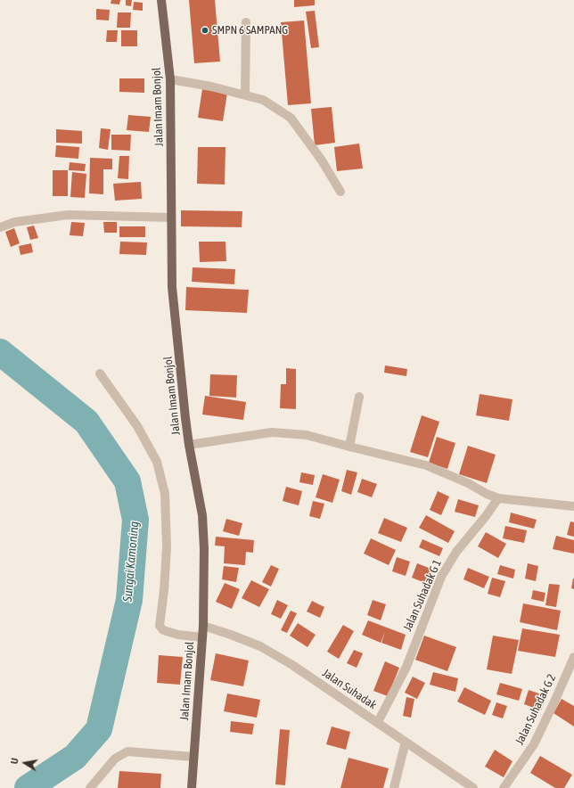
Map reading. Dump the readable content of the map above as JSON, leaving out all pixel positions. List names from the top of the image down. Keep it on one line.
{"streets":{"main road":["Jalan Imam Bonjol"],"street":["Jalan Suhadak G 1","Jalan Suhadak","Jalan Suhadak G 2"]},"crossings":[["Jalan Imam Bonjol","Jalan Suhadak"],["Jalan Suhadak G 1","Jalan Suhadak"]],"water":["Sungai Kamoning"],"places":["SMPN 6 SAMPANG"],"north":"left"}
